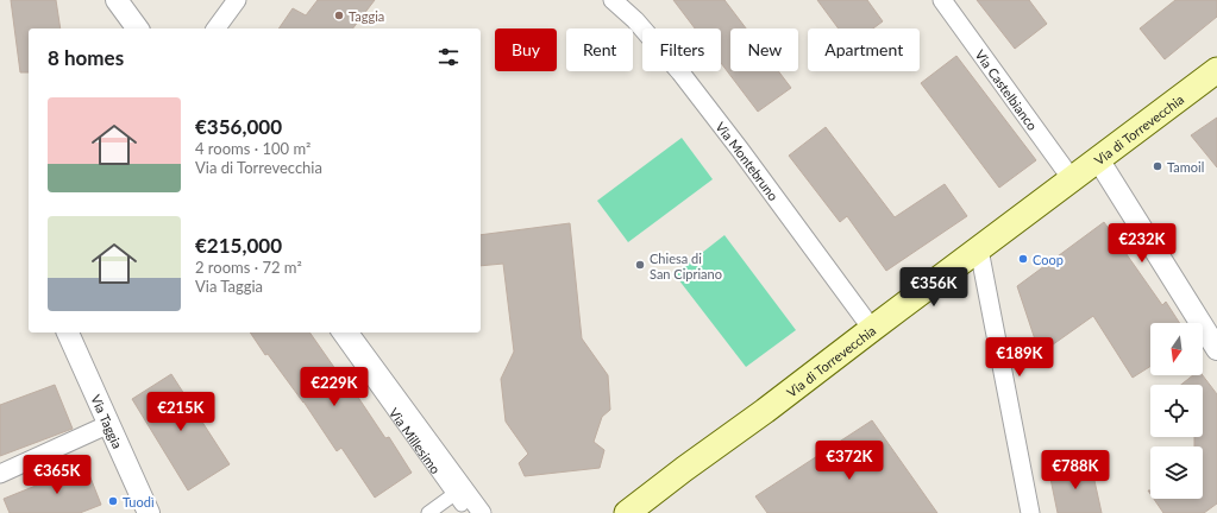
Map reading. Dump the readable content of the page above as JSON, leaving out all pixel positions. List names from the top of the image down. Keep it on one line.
{"streets":{"main road":["Via di Torrevecchia"],"street":["Via Castelbianco","Via Montebruno","Via Taggia","Via Millesimo"]},"crossings":[["Via Castelbianco","Via di Torrevecchia"],["Via di Torrevecchia","Via Montebruno"]],"places":["Taggia","Tamoil","Coop","Chiesa di San Cipriano","Tuodì"],"north":"bottom","page":{"chip":["Buy","Rent","Filters","New","Apartment"],"heading":"8 homes","list":[{"name":"€356,000","note":"4 rooms · 100 m² · Via di Torrevecchia"},{"name":"€215,000","note":"2 rooms · 72 m² · Via Taggia"}],"price":["€232K","€356K","€189K","€229K","€215K","€372K","€788K","€365K"]}}
